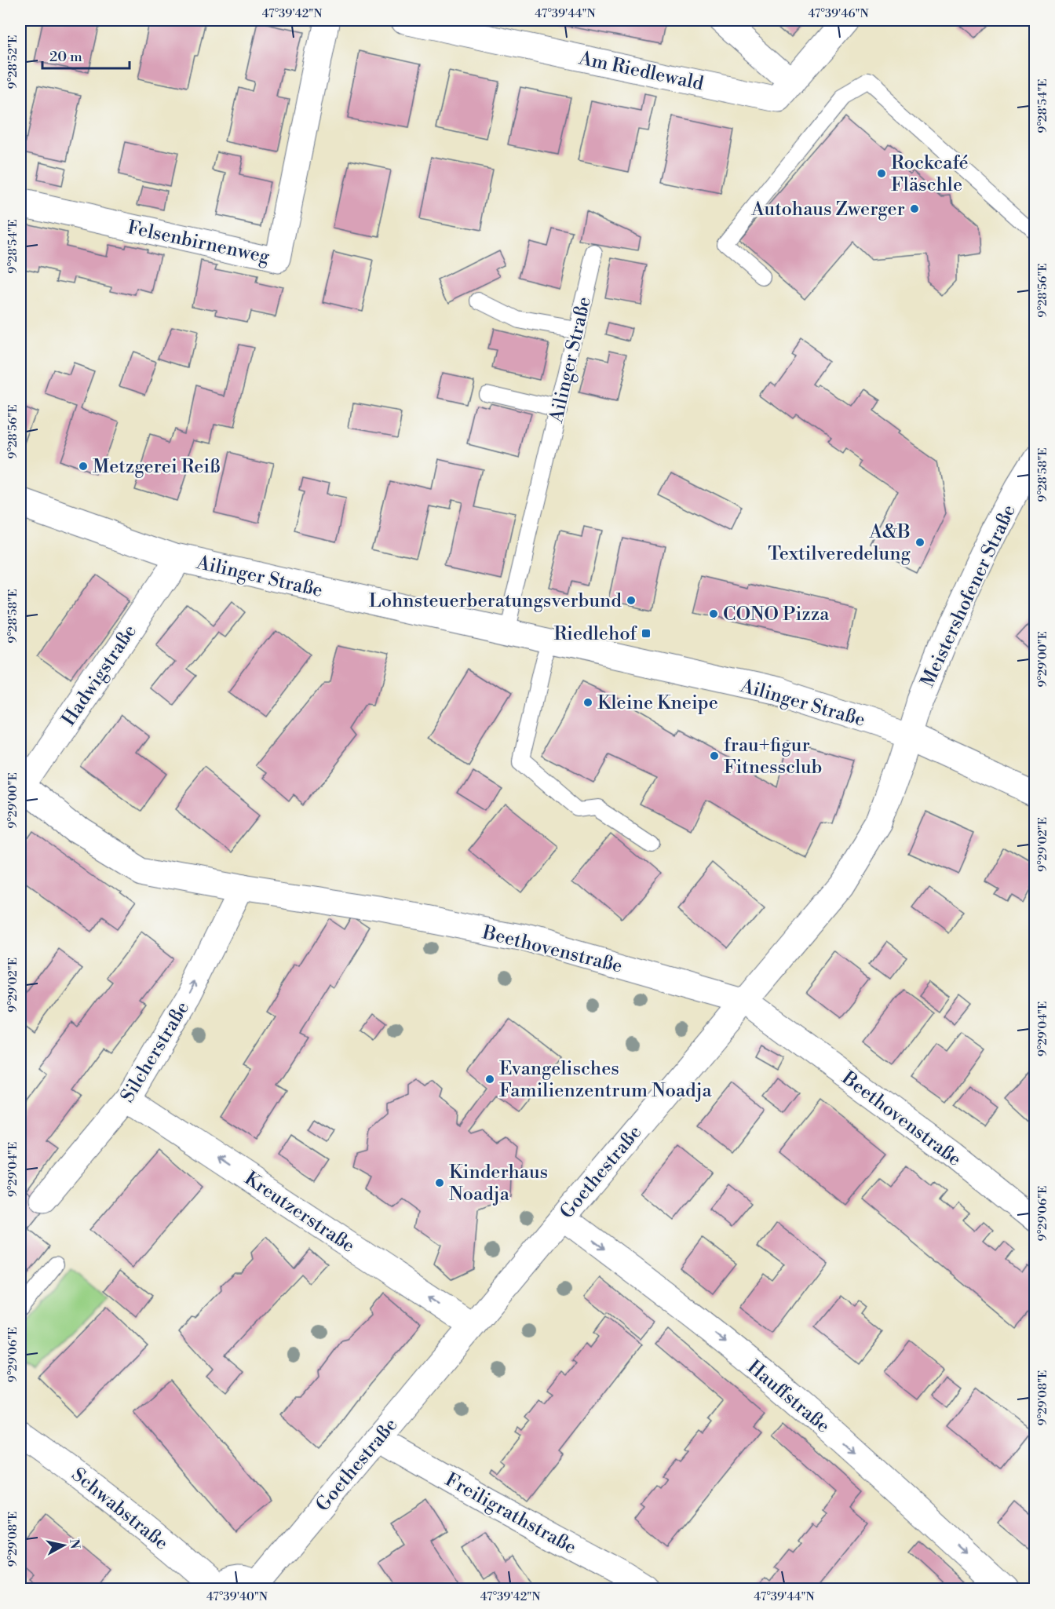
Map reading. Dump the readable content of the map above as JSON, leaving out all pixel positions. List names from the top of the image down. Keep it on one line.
{"streets":{"street":["Am Riedlewald","Felsenbirnenweg","Ailinger Straße","Meistershofener Straße","Hadwigstraße","Beethovenstraße","Silcherstraße","Goethestraße","Kreutzerstraße","Hauffstraße","Schwabstraße","Freiligrathstraße"]},"crossings":[["Ailinger Straße","Meistershofener Straße"],["Ailinger Straße","Hadwigstraße"],["Ailinger Straße","Goethestraße"],["Meistershofener Straße","Goethestraße"],["Hadwigstraße","Beethovenstraße"],["Beethovenstraße","Silcherstraße"],["Beethovenstraße","Goethestraße"],["Silcherstraße","Kreutzerstraße"],["Goethestraße","Kreutzerstraße"],["Goethestraße","Hauffstraße"],["Goethestraße","Freiligrathstraße"]],"one_way":["Silcherstraße","Kreutzerstraße","Hauffstraße"],"places":{"other":["Rockcafé Fläschle","Autohaus Zwerger","Metzgerei Reiß","A&B Textilveredelung","Lohnsteuerberatungsverbund","CONO Pizza","Kleine Kneipe","frau+figur Fitnessclub","Evangelisches Familienzentrum Noadja","Kinderhaus Noadja"],"transit":["Riedlehof"]},"scale_bar":"20 m","north":"right","coordinates":["47°39'42\"N","47°39'44\"N","47°39'46\"N","9°28'52\"E","9°28'54\"E","9°28'56\"E","9°28'58\"E","9°29'00\"E","9°29'02\"E","9°29'04\"E","9°29'06\"E","9°29'08\"E","47°39'40\"N"]}
